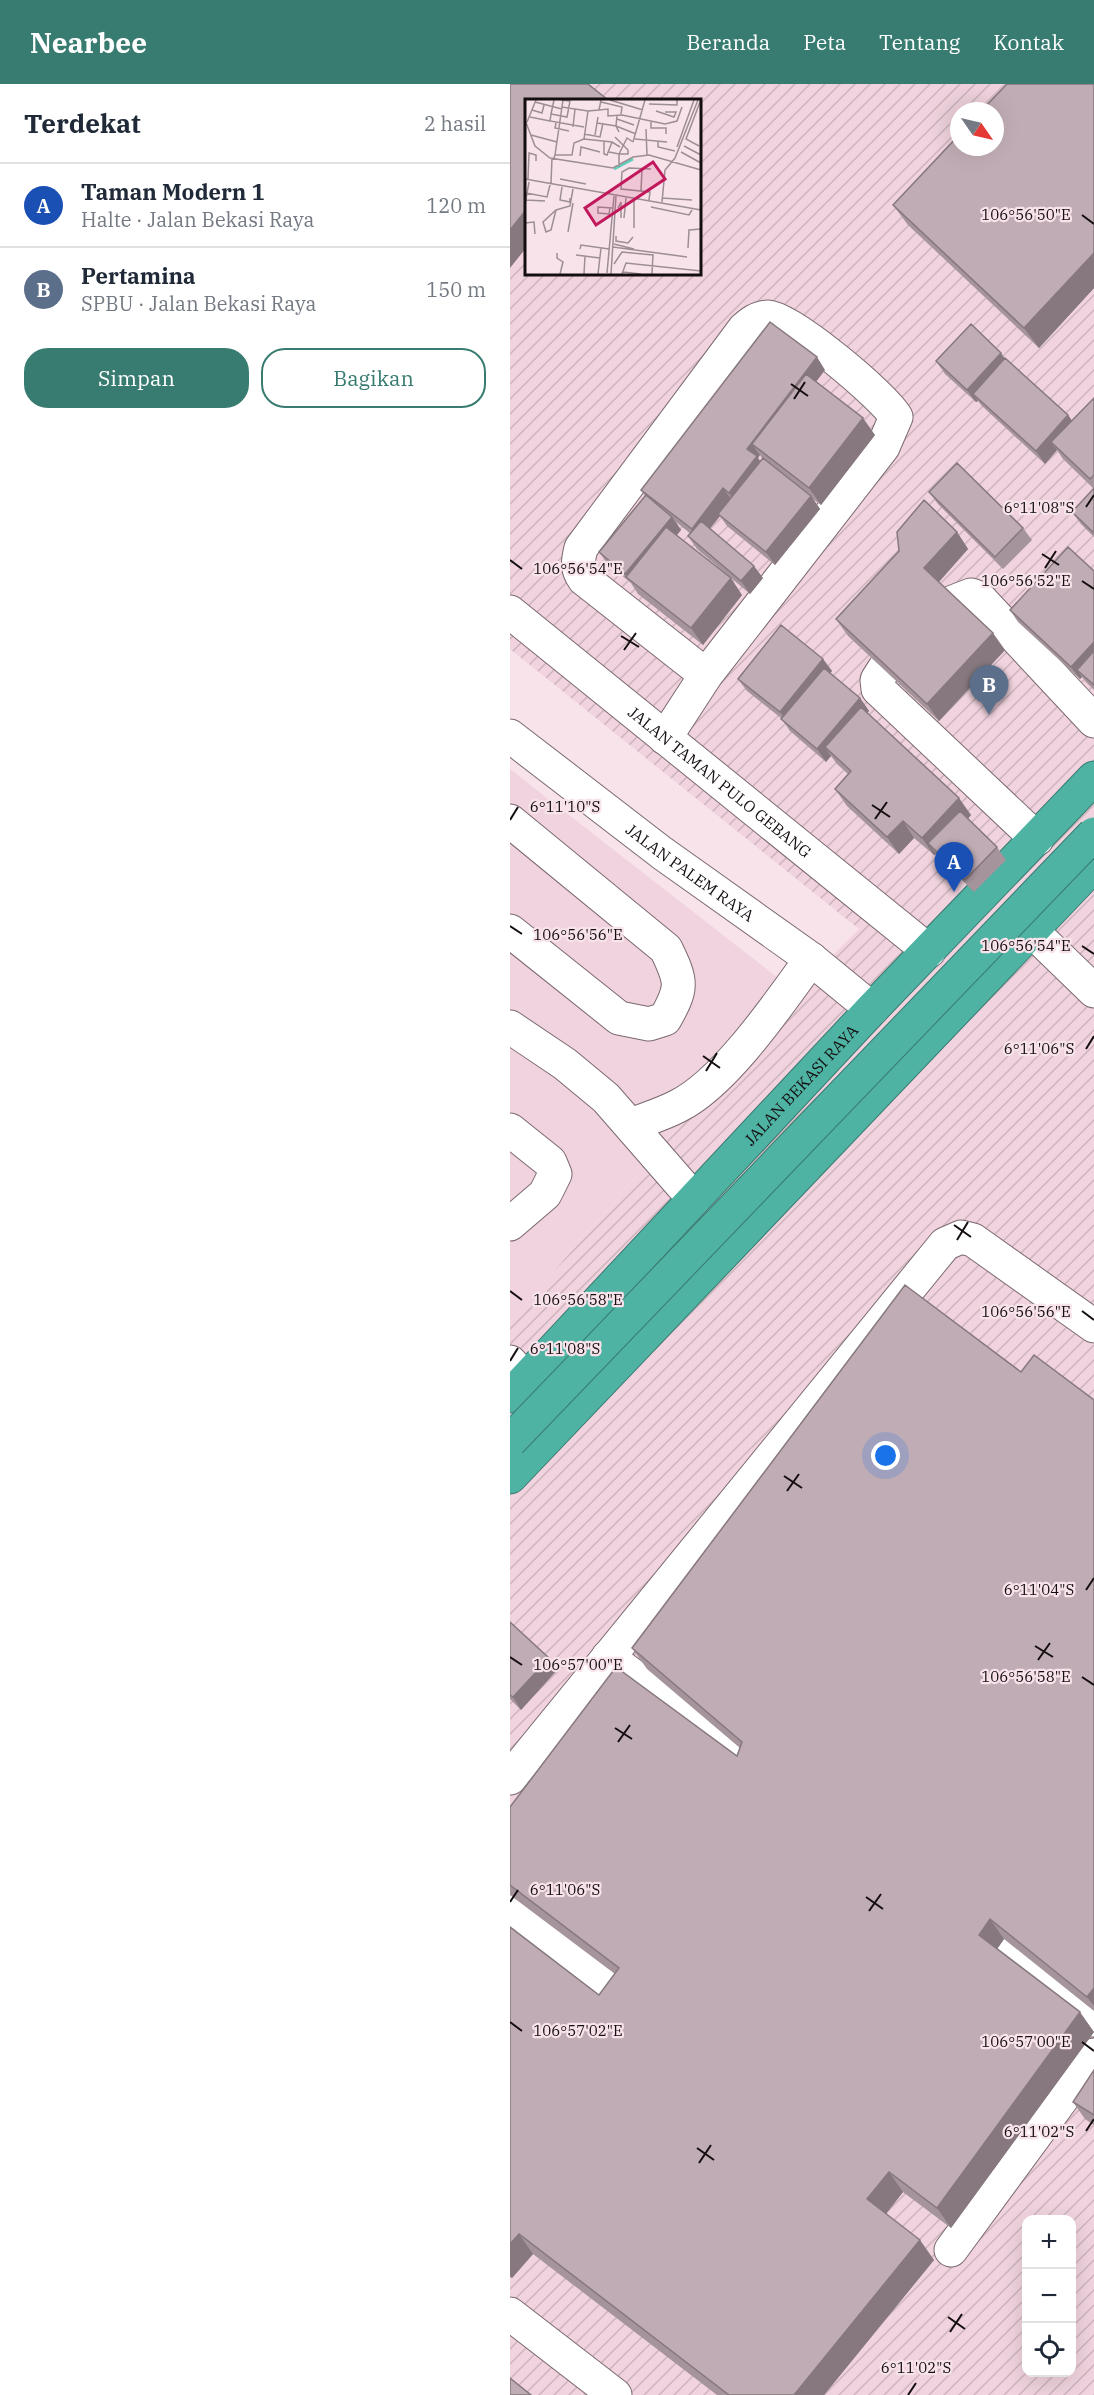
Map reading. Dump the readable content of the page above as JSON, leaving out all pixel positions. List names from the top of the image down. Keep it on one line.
{"streets":{"highway":["JALAN BEKASI RAYA"],"street":["JALAN TAMAN PULO GEBANG","JALAN PALEM RAYA"]},"crossings":[["JALAN TAMAN PULO GEBANG","JALAN BEKASI RAYA"],["JALAN PALEM RAYA","JALAN BEKASI RAYA"]],"north":"bottom right","page":{"header":"Nearbee","nav":["Beranda","Peta","Tentang","Kontak"],"heading":["Terdekat","2 hasil"],"list":[{"mark":"A","name":"Taman Modern 1","note":"Halte · Jalan Bekasi Raya","value":"120 m"},{"mark":"B","name":"Pertamina","note":"SPBU · Jalan Bekasi Raya","value":"150 m"}],"buttons":["Simpan","Bagikan"],"pins":["B","A"],"map_buttons":["+","−"]},"coordinates":["106°56'50\"E","6°11'08\"S","106°56'54\"E","106°56'52\"E","6°11'10\"S","106°56'56\"E","6°11'06\"S","106°56'58\"E","6°11'04\"S","106°57'00\"E","106°57'02\"E","6°11'02\"S"]}
